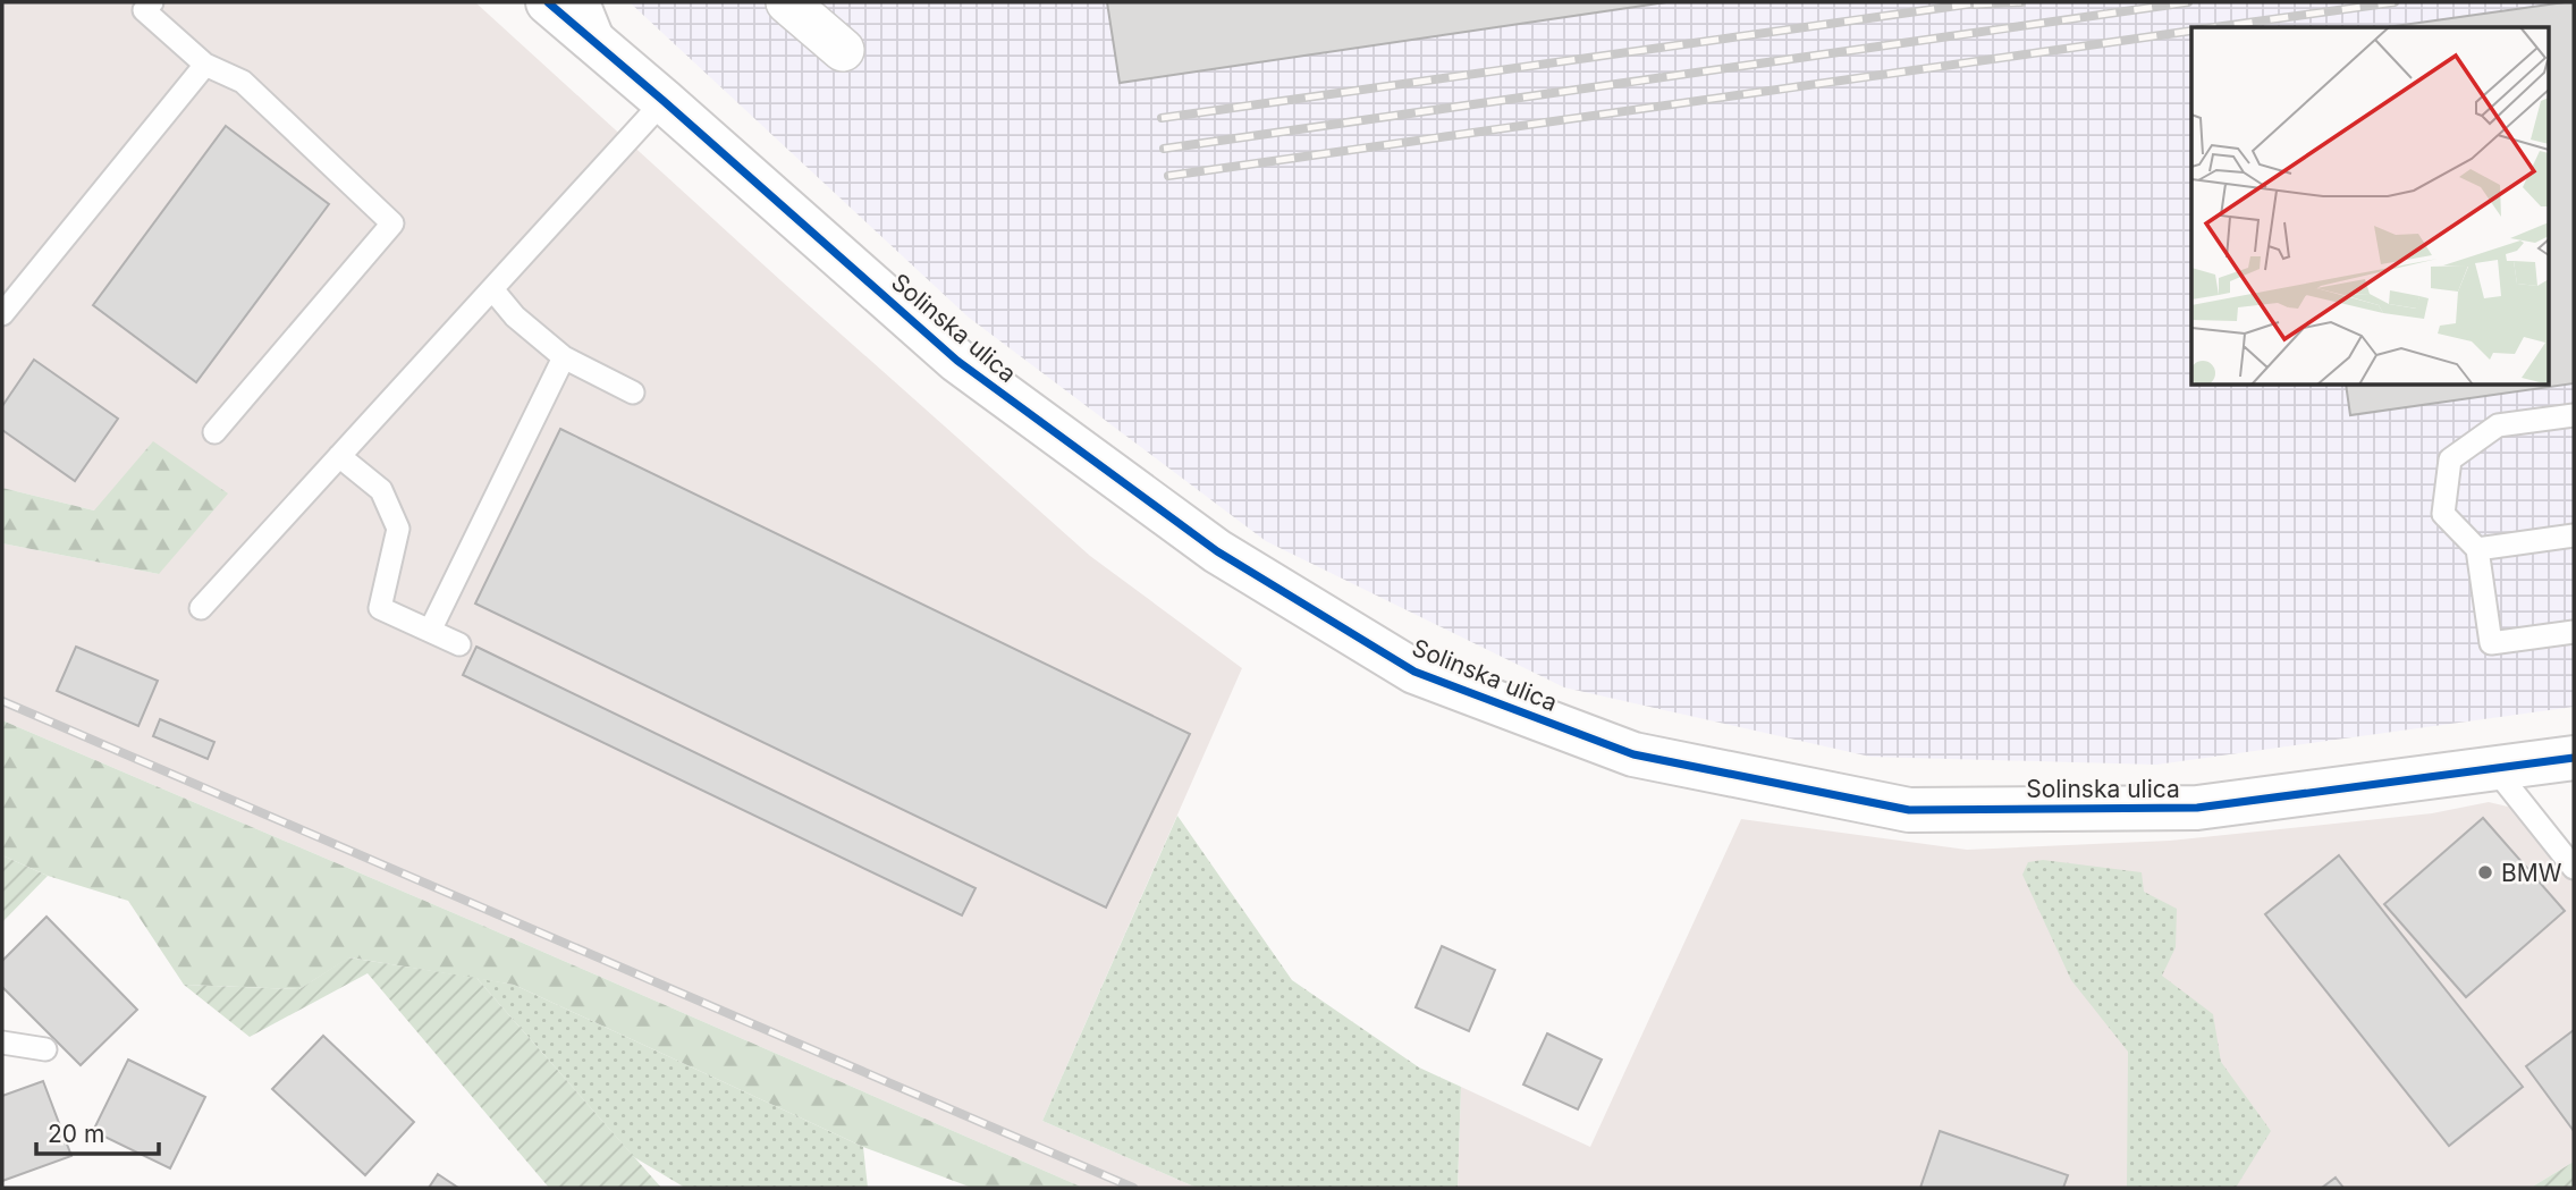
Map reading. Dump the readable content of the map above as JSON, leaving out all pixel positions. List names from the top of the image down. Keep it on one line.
{"streets":{"main road":["Solinska ulica"]},"places":["BMW"],"scale_bar":"20 m"}
